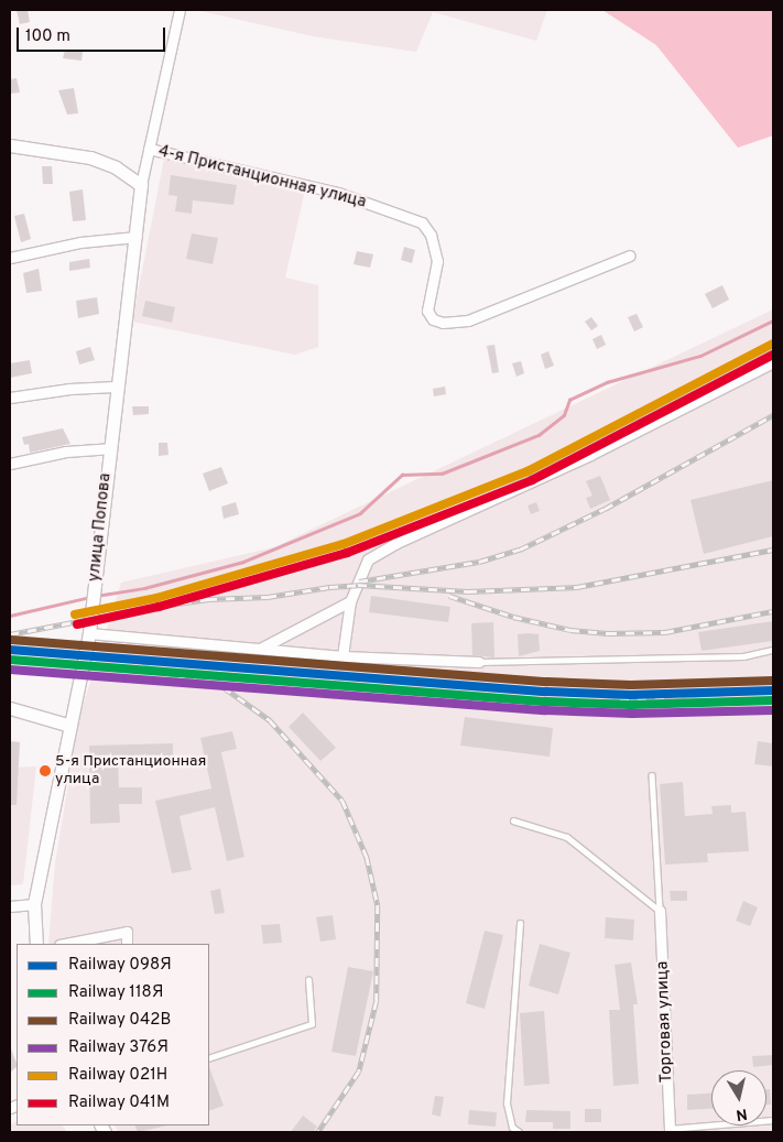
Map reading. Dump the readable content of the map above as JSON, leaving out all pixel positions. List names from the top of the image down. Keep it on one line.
{"streets":{"street":["4-я Пристанционная улица","улица Попова","Торговая улица"]},"places":["5-я Пристанционная улица"],"lines":["rail line 021Н","rail line 041М","rail line 042В","rail line 098Я","rail line 118Я","rail line 376Я"],"legend":["Railway 098Я","Railway 118Я","Railway 042В","Railway 376Я","Railway 021Н","Railway 041М"],"scale_bar":"100 m","north":"bottom"}
